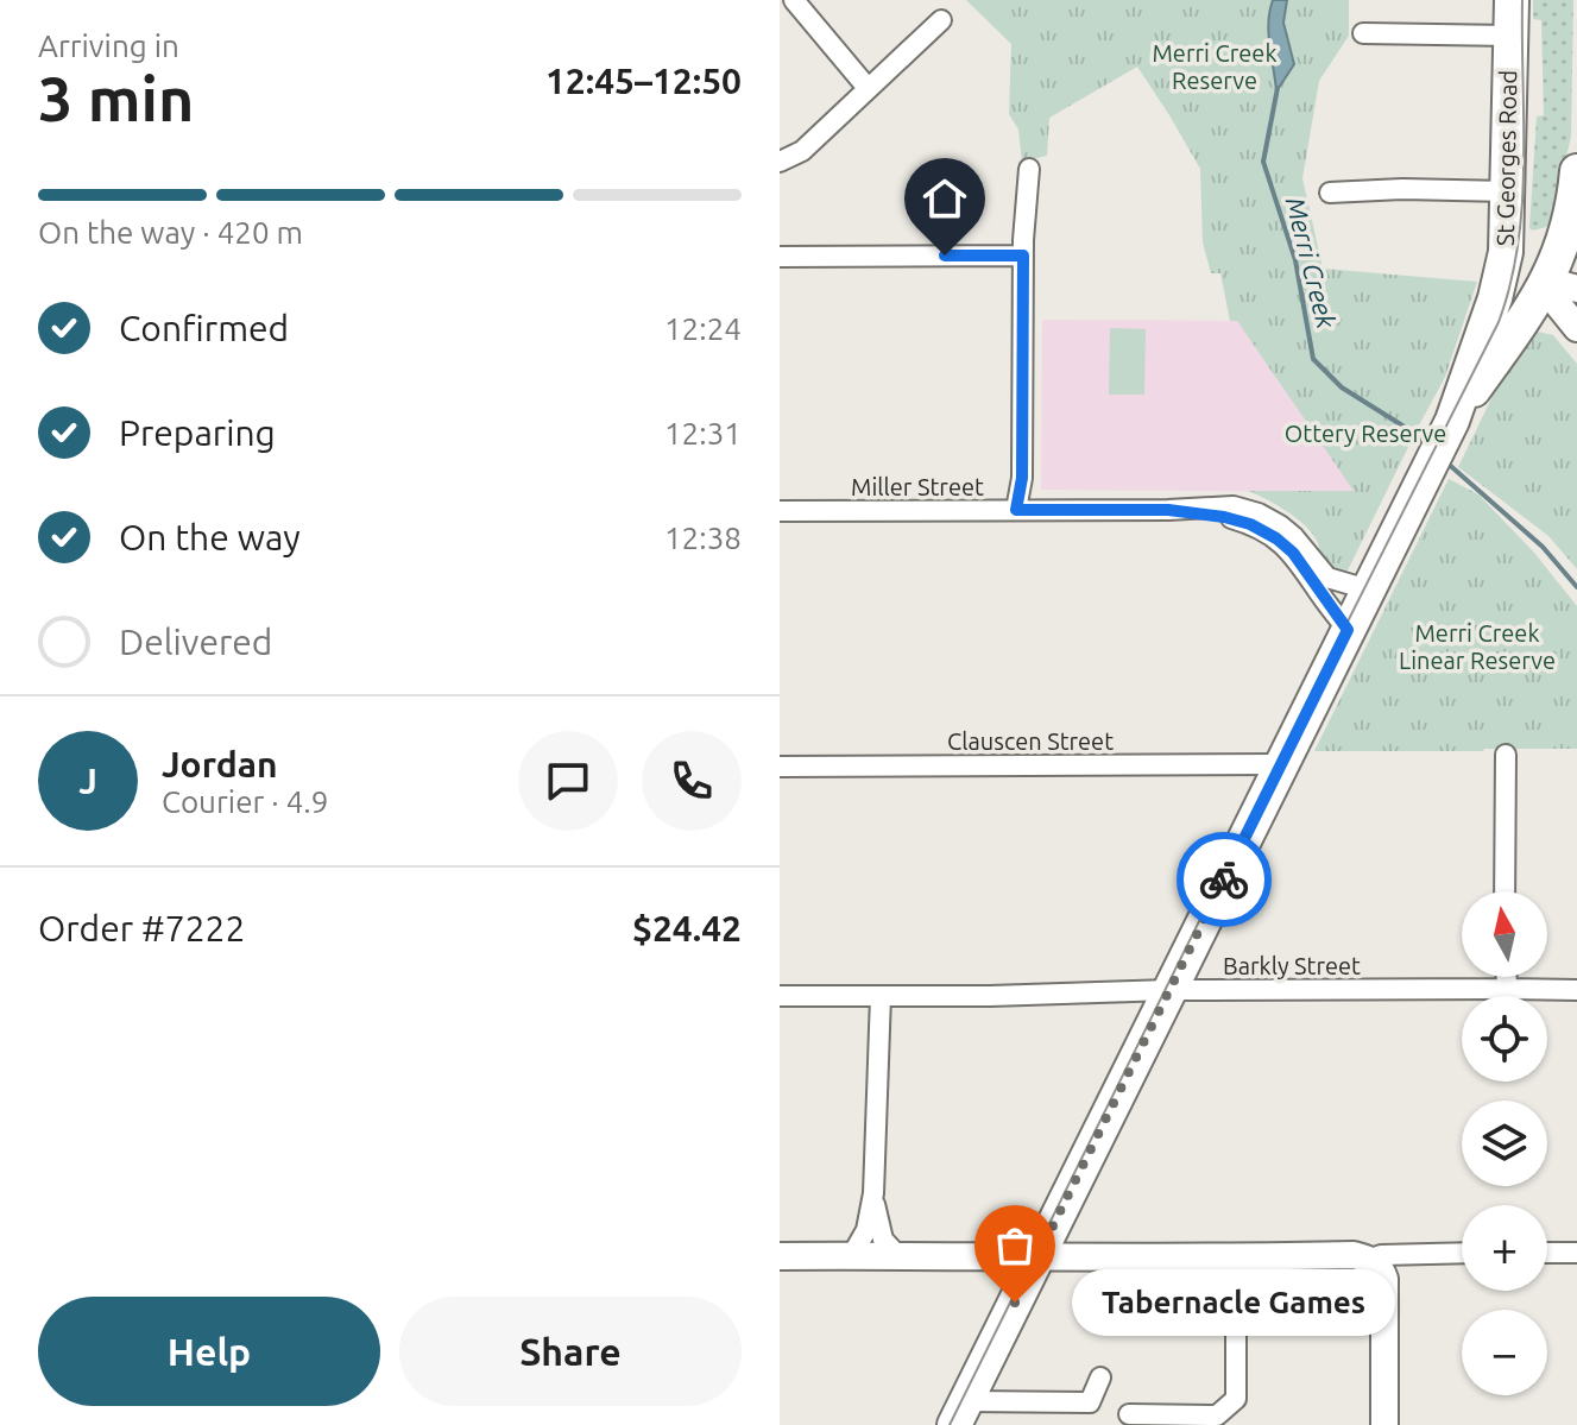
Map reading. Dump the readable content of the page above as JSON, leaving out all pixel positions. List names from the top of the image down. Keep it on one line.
{"streets":{"highway":["St Georges Road"],"street":["Miller Street","Clauscen Street","Barkly Street"]},"crossings":[["St Georges Road","Miller Street"],["St Georges Road","Clauscen Street"],["St Georges Road","Barkly Street"]],"water":["Merri Creek"],"parks":["Merri Creek Reserve","Ottery Reserve","Merri Creek Linear Reserve"],"places":["Tabernacle Games"],"north":"top","page":{"heading":["3 min","Arriving in","12:45–12:50"],"panel":["Jordan","Courier · 4.9","Order #7222","$24.42"],"bar":"On the way · 420 m","list":[["Confirmed","12:24"],["Preparing","12:31"],["On the way","12:38"],"Delivered"],"round":"J","map_buttons":["+","−"],"bubble":"Tabernacle Games","buttons":["Help","Share"]}}
